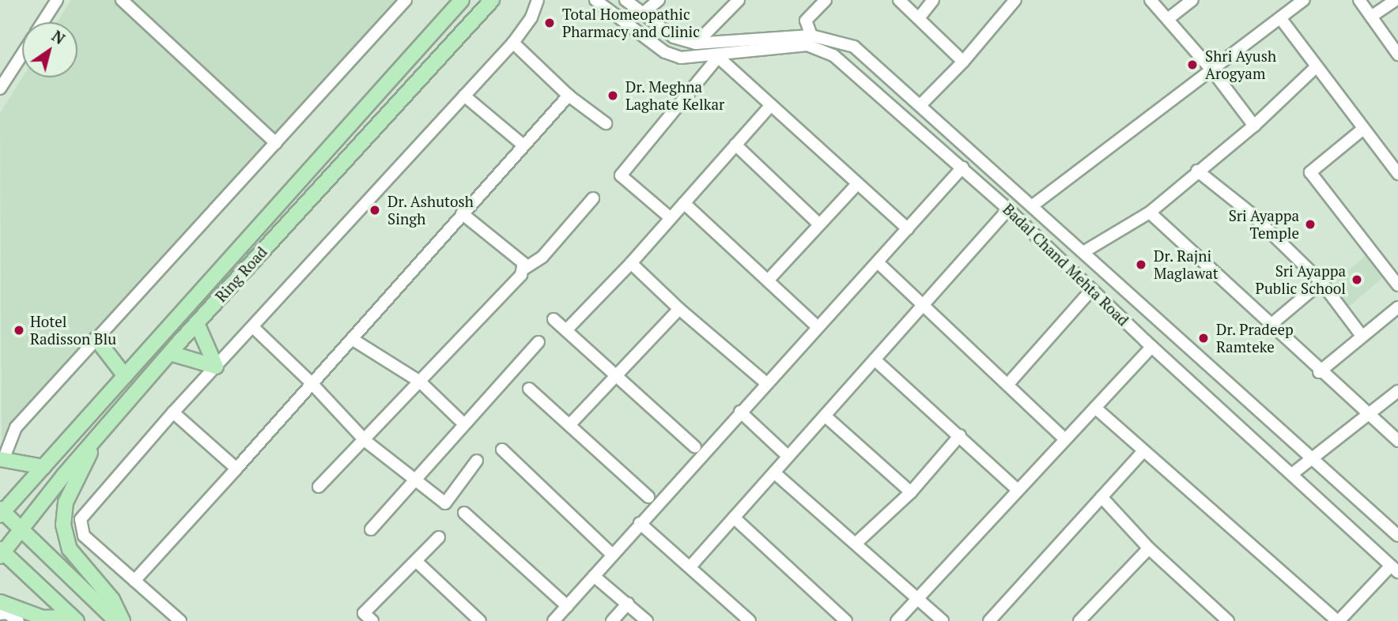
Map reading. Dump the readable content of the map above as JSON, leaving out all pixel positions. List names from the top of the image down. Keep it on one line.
{"streets":{"main road":["Ring Road"],"street":["Badal Chand Mehta Road"]},"places":["Total Homeopathic Pharmacy and Clinic","Shri Ayush Arogyam","Dr. Meghna Laghate Kelkar","Dr. Ashutosh Singh","Sri Ayappa Temple","Dr. Rajni Maglawat","Sri Ayappa Public School","Hotel Radisson Blu","Dr. Pradeep Ramteke"],"north":"top right"}
